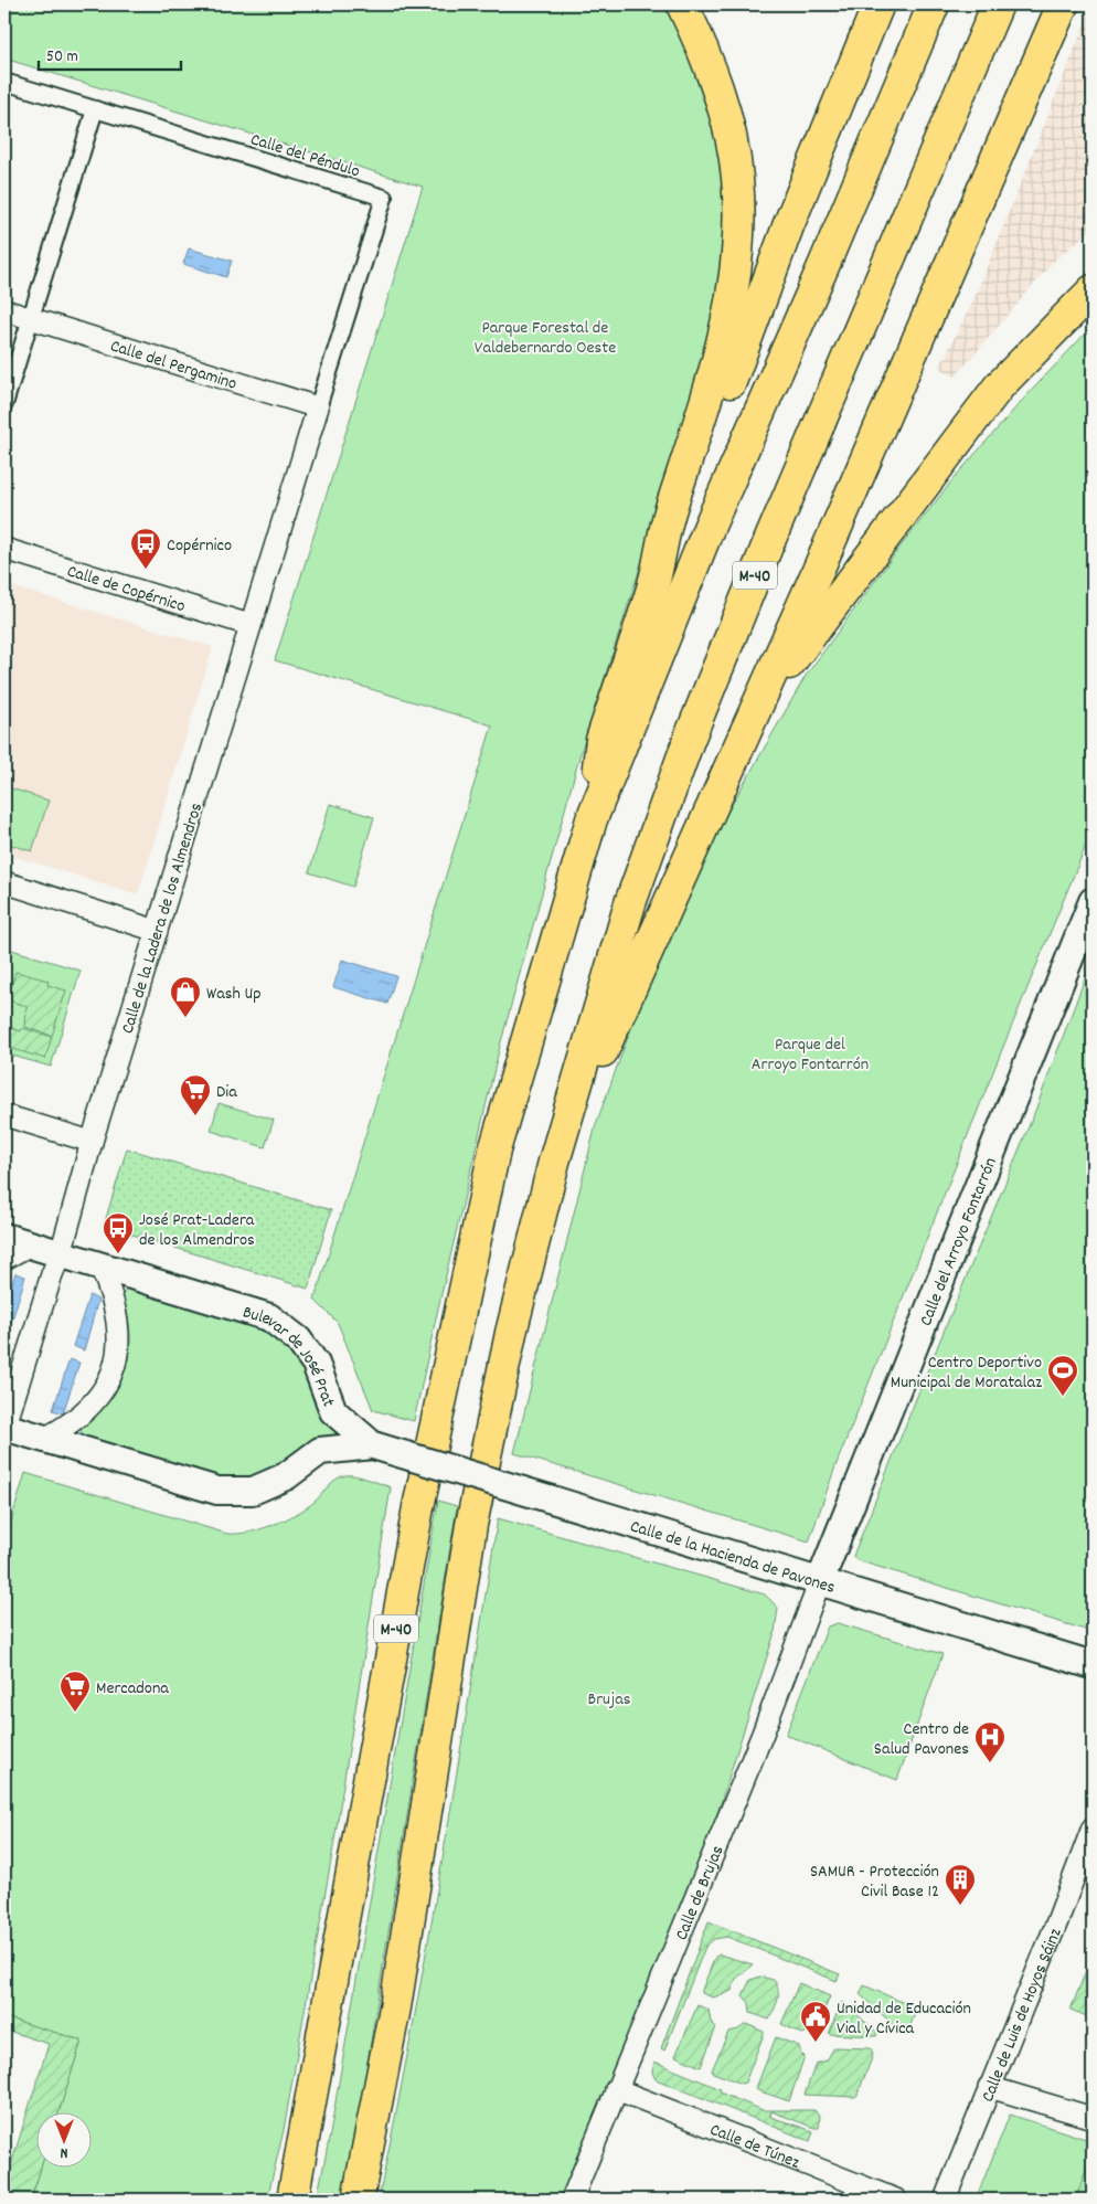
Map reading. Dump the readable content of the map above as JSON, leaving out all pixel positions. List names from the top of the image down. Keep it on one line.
{"streets":{"highway":["M-40"],"street":["Calle del Péndulo","Calle del Pergamino","Calle de Copérnico","Calle de la Ladera de los Almendros","Calle del Arroyo Fontarrón","Bulevar de José Prat","Calle de la Hacienda de Pavones","Calle de Brujas","Calle de Luis de Hoyos Sáinz","Calle de Túnez"]},"crossings":[["Calle del Péndulo","Calle del Pergamino"],["Calle del Péndulo","Calle de la Ladera de los Almendros"],["Calle del Pergamino","Calle de la Ladera de los Almendros"],["Calle de Copérnico","Calle de la Ladera de los Almendros"],["Calle de la Ladera de los Almendros","Bulevar de José Prat"],["Calle del Arroyo Fontarrón","Calle de la Hacienda de Pavones"],["Calle del Arroyo Fontarrón","Calle de Brujas"],["Bulevar de José Prat","Calle de la Hacienda de Pavones"],["Calle de la Hacienda de Pavones","Calle de Brujas"],["Calle de Brujas","Calle de Túnez"]],"parks":["Parque Forestal de Valdebernardo Oeste","Parque del Arroyo Fontarrón","Brujas"],"places":{"bus stop":["Copérnico","José Prat-Ladera de los Almendros"],"shop":["Wash Up"],"supermarket":["Dia","Mercadona"],"sports":["Centro Deportivo Municipal de Moratalaz"],"hospital":["Centro de Salud Pavones"],"building":["SAMUR - Protección Civil Base 12"],"public building":["Unidad de Educación Vial y Cívica"]},"scale_bar":"50 m","north":"bottom"}
